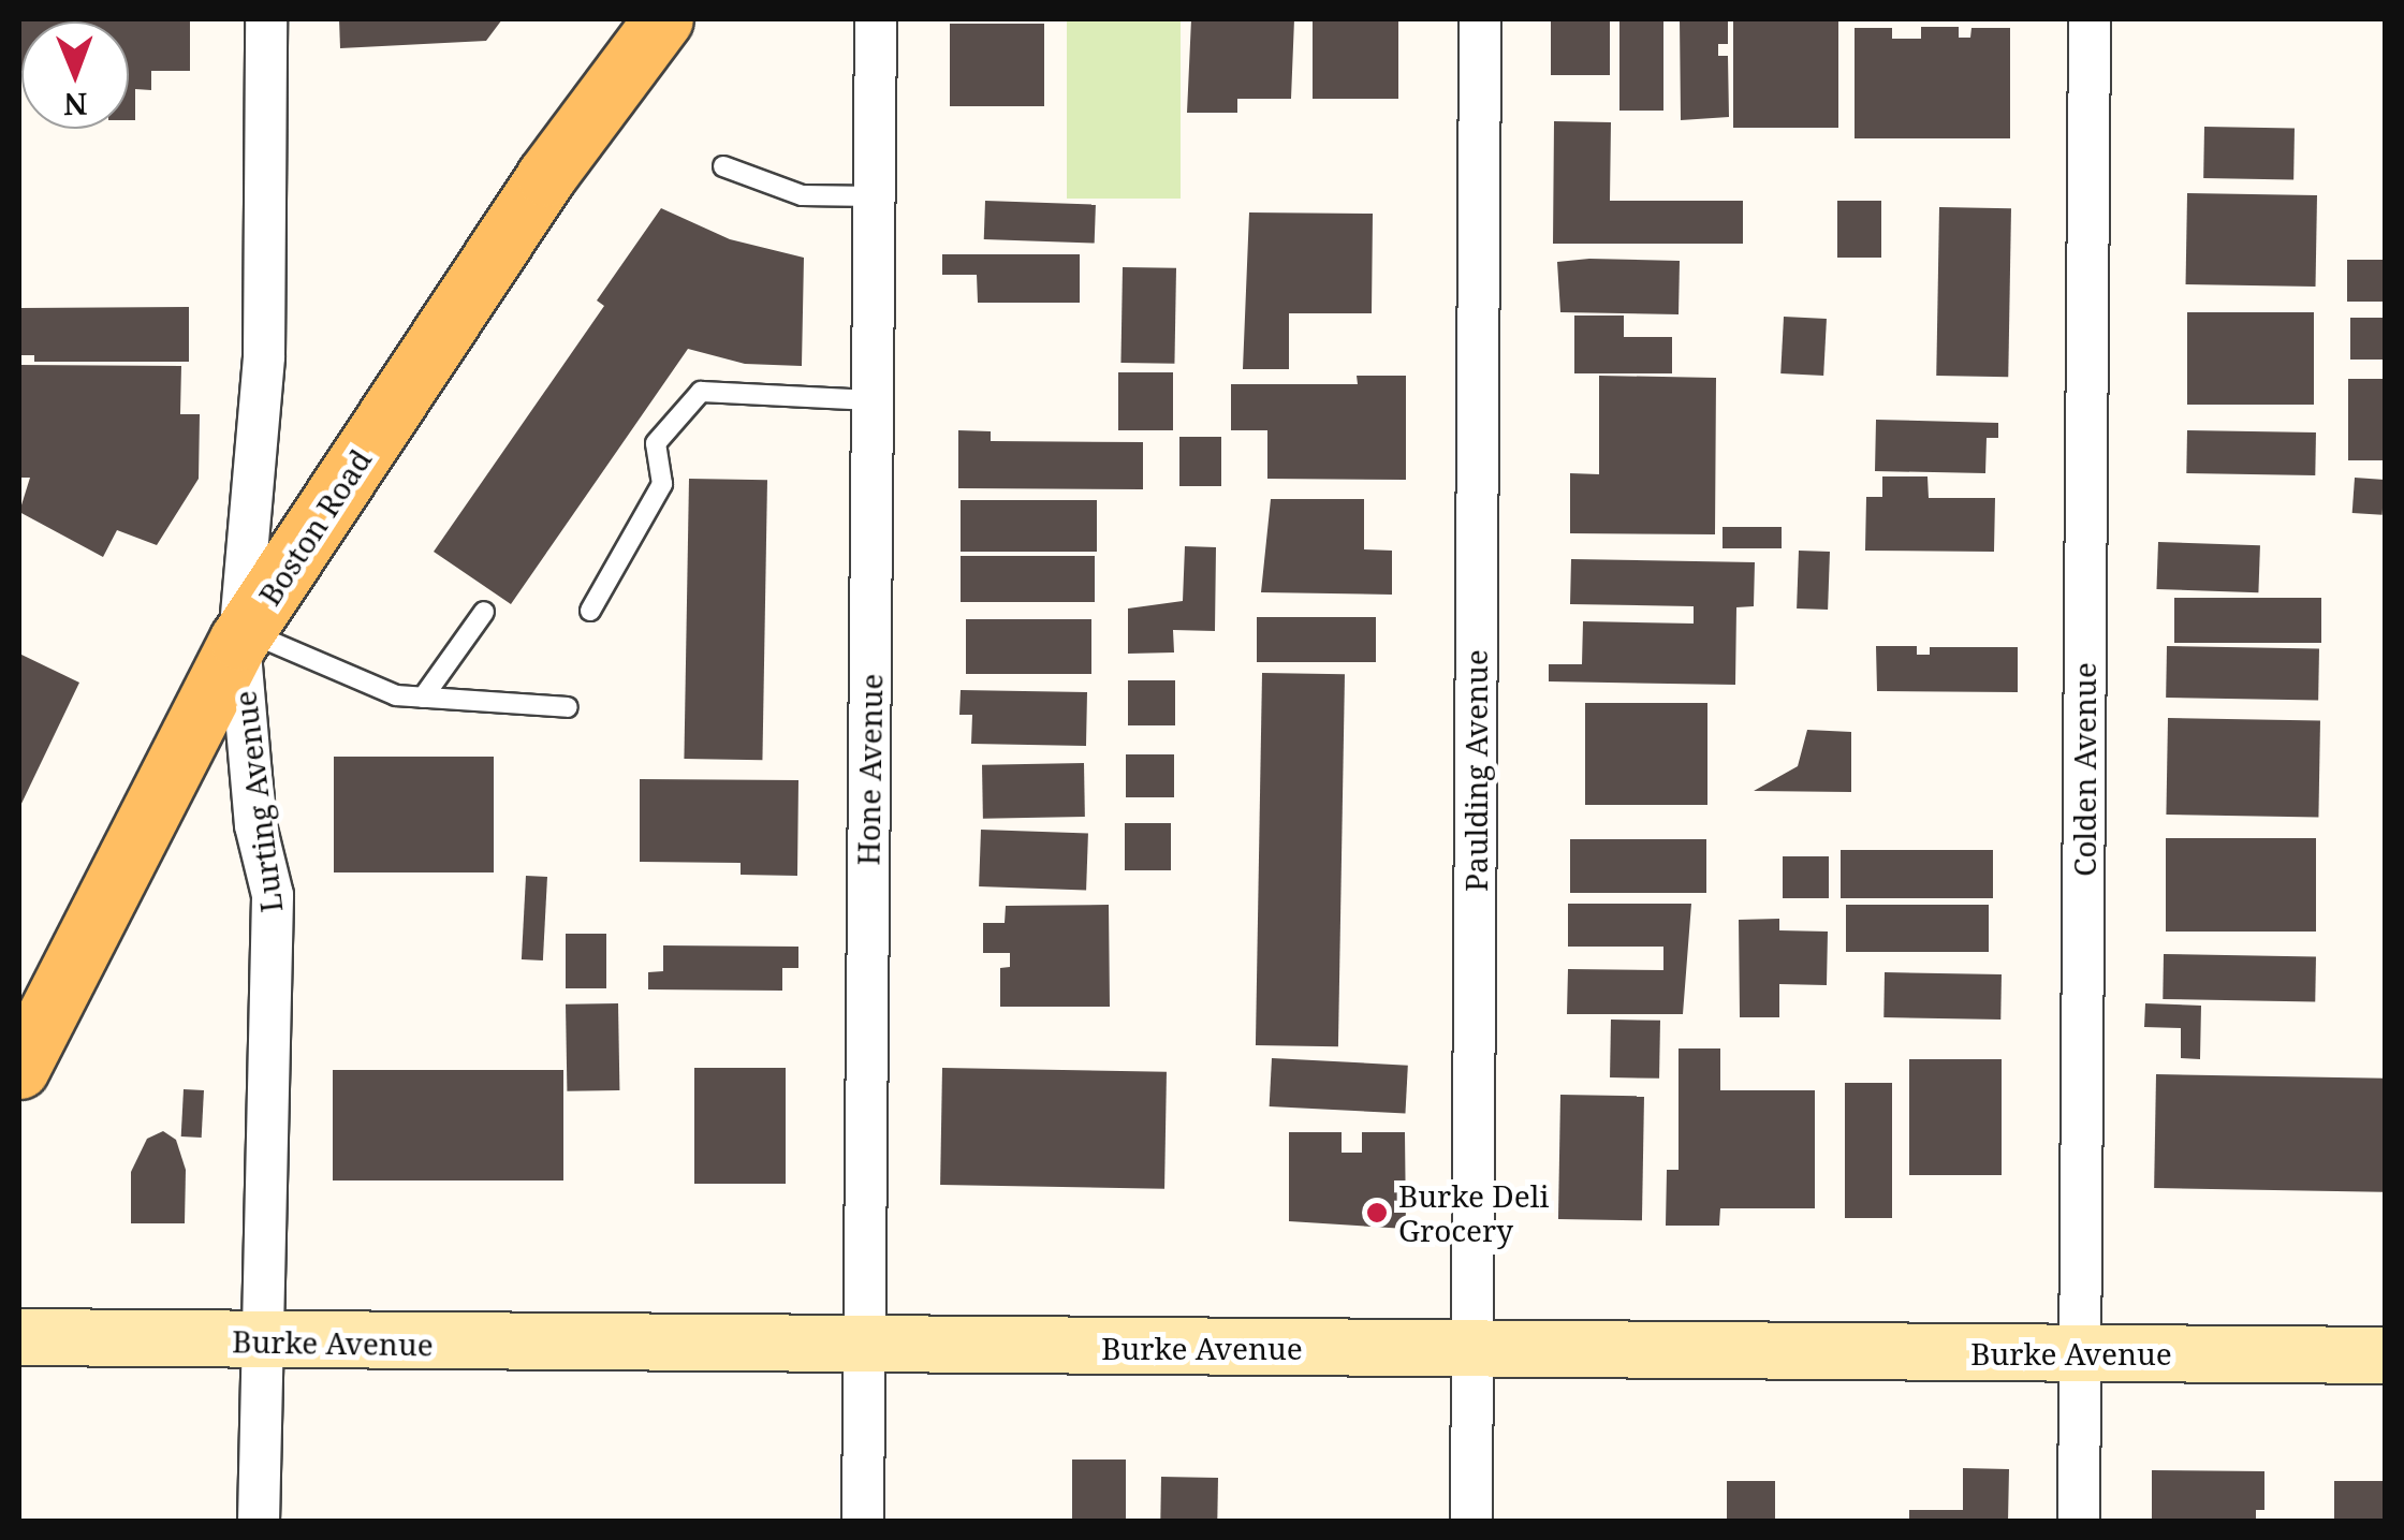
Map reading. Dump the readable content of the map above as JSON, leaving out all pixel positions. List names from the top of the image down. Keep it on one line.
{"streets":{"main road":["Boston Road","Burke Avenue"],"street":["Hone Avenue","Colden Avenue","Paulding Avenue","Lurting Avenue"]},"crossings":[["Boston Road","Lurting Avenue"],["Hone Avenue","Burke Avenue"],["Colden Avenue","Burke Avenue"],["Paulding Avenue","Burke Avenue"],["Lurting Avenue","Burke Avenue"]],"places":["Burke Deli Grocery"],"north":"bottom"}
